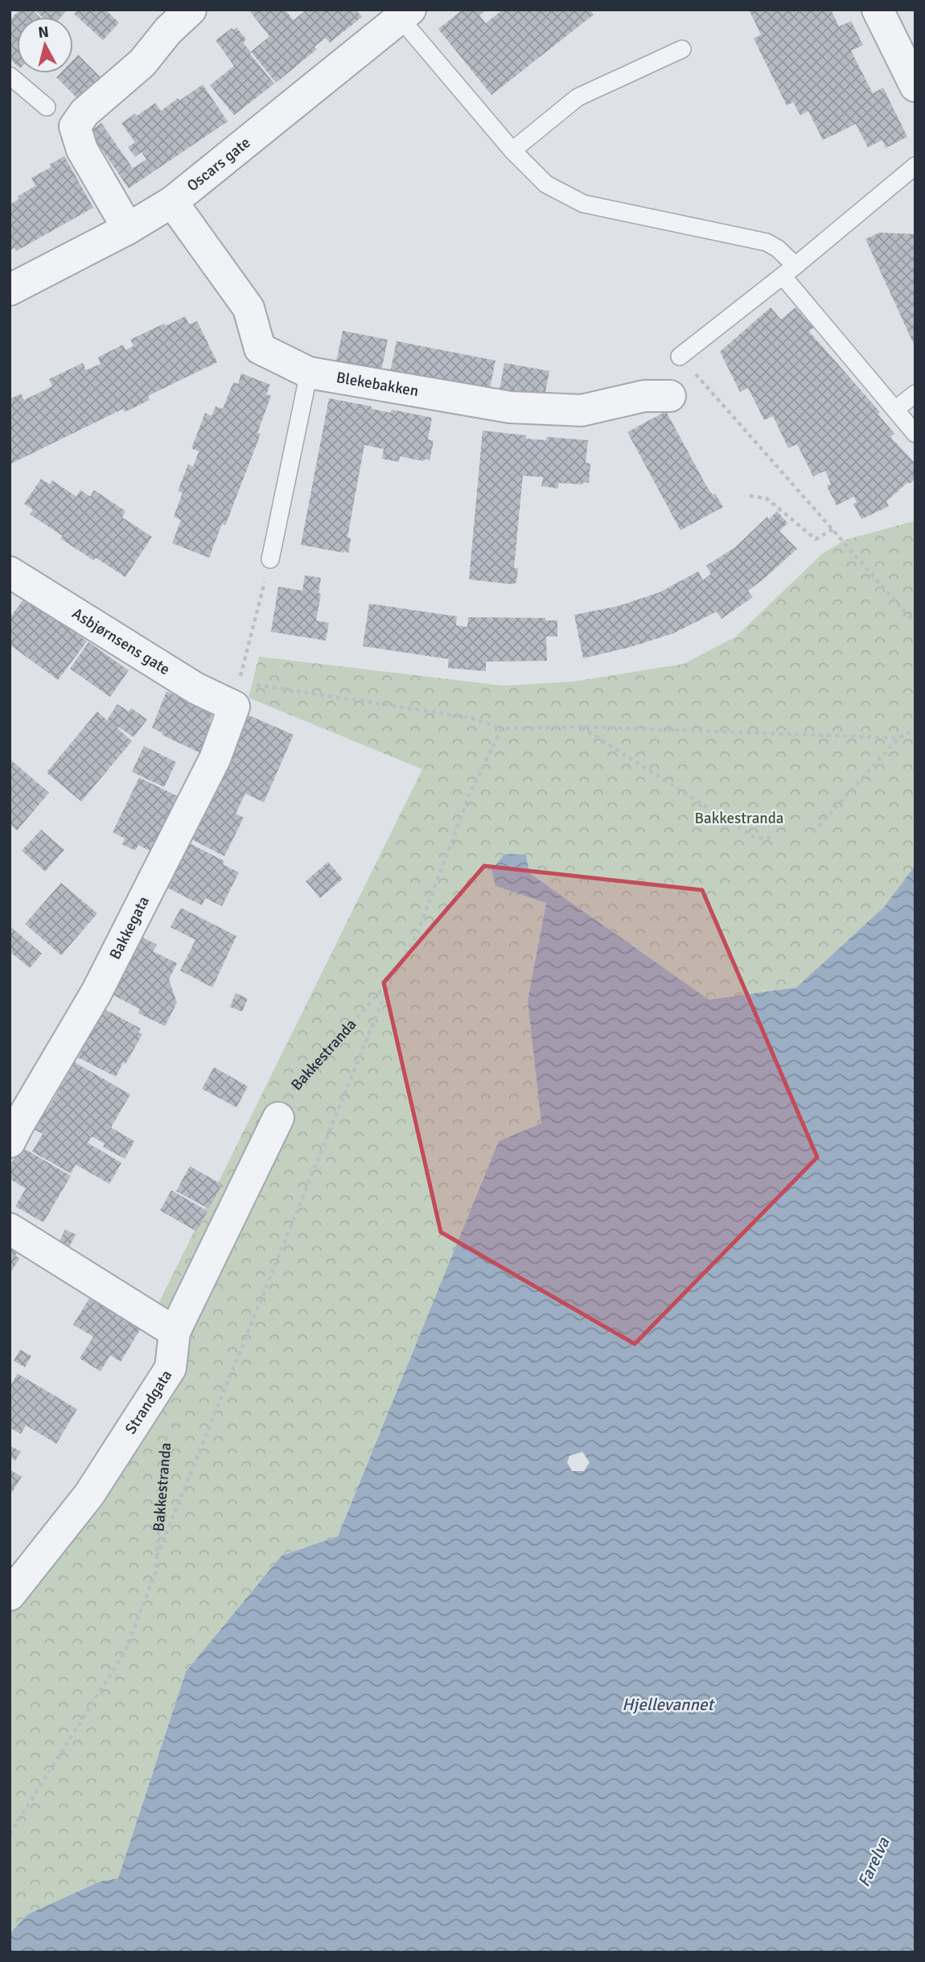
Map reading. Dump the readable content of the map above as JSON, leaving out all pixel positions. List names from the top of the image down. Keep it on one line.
{"streets":{"street":["Oscars gate","Blekebakken","Asbjørnsens gate","Bakkegata","Strandgata"],"path":["Bakkestranda"]},"crossings":[["Oscars gate","Blekebakken"],["Asbjørnsens gate","Bakkegata"]],"water":["Hjellevannet","Farelva"],"parks":["Bakkestranda"],"north":"top"}
